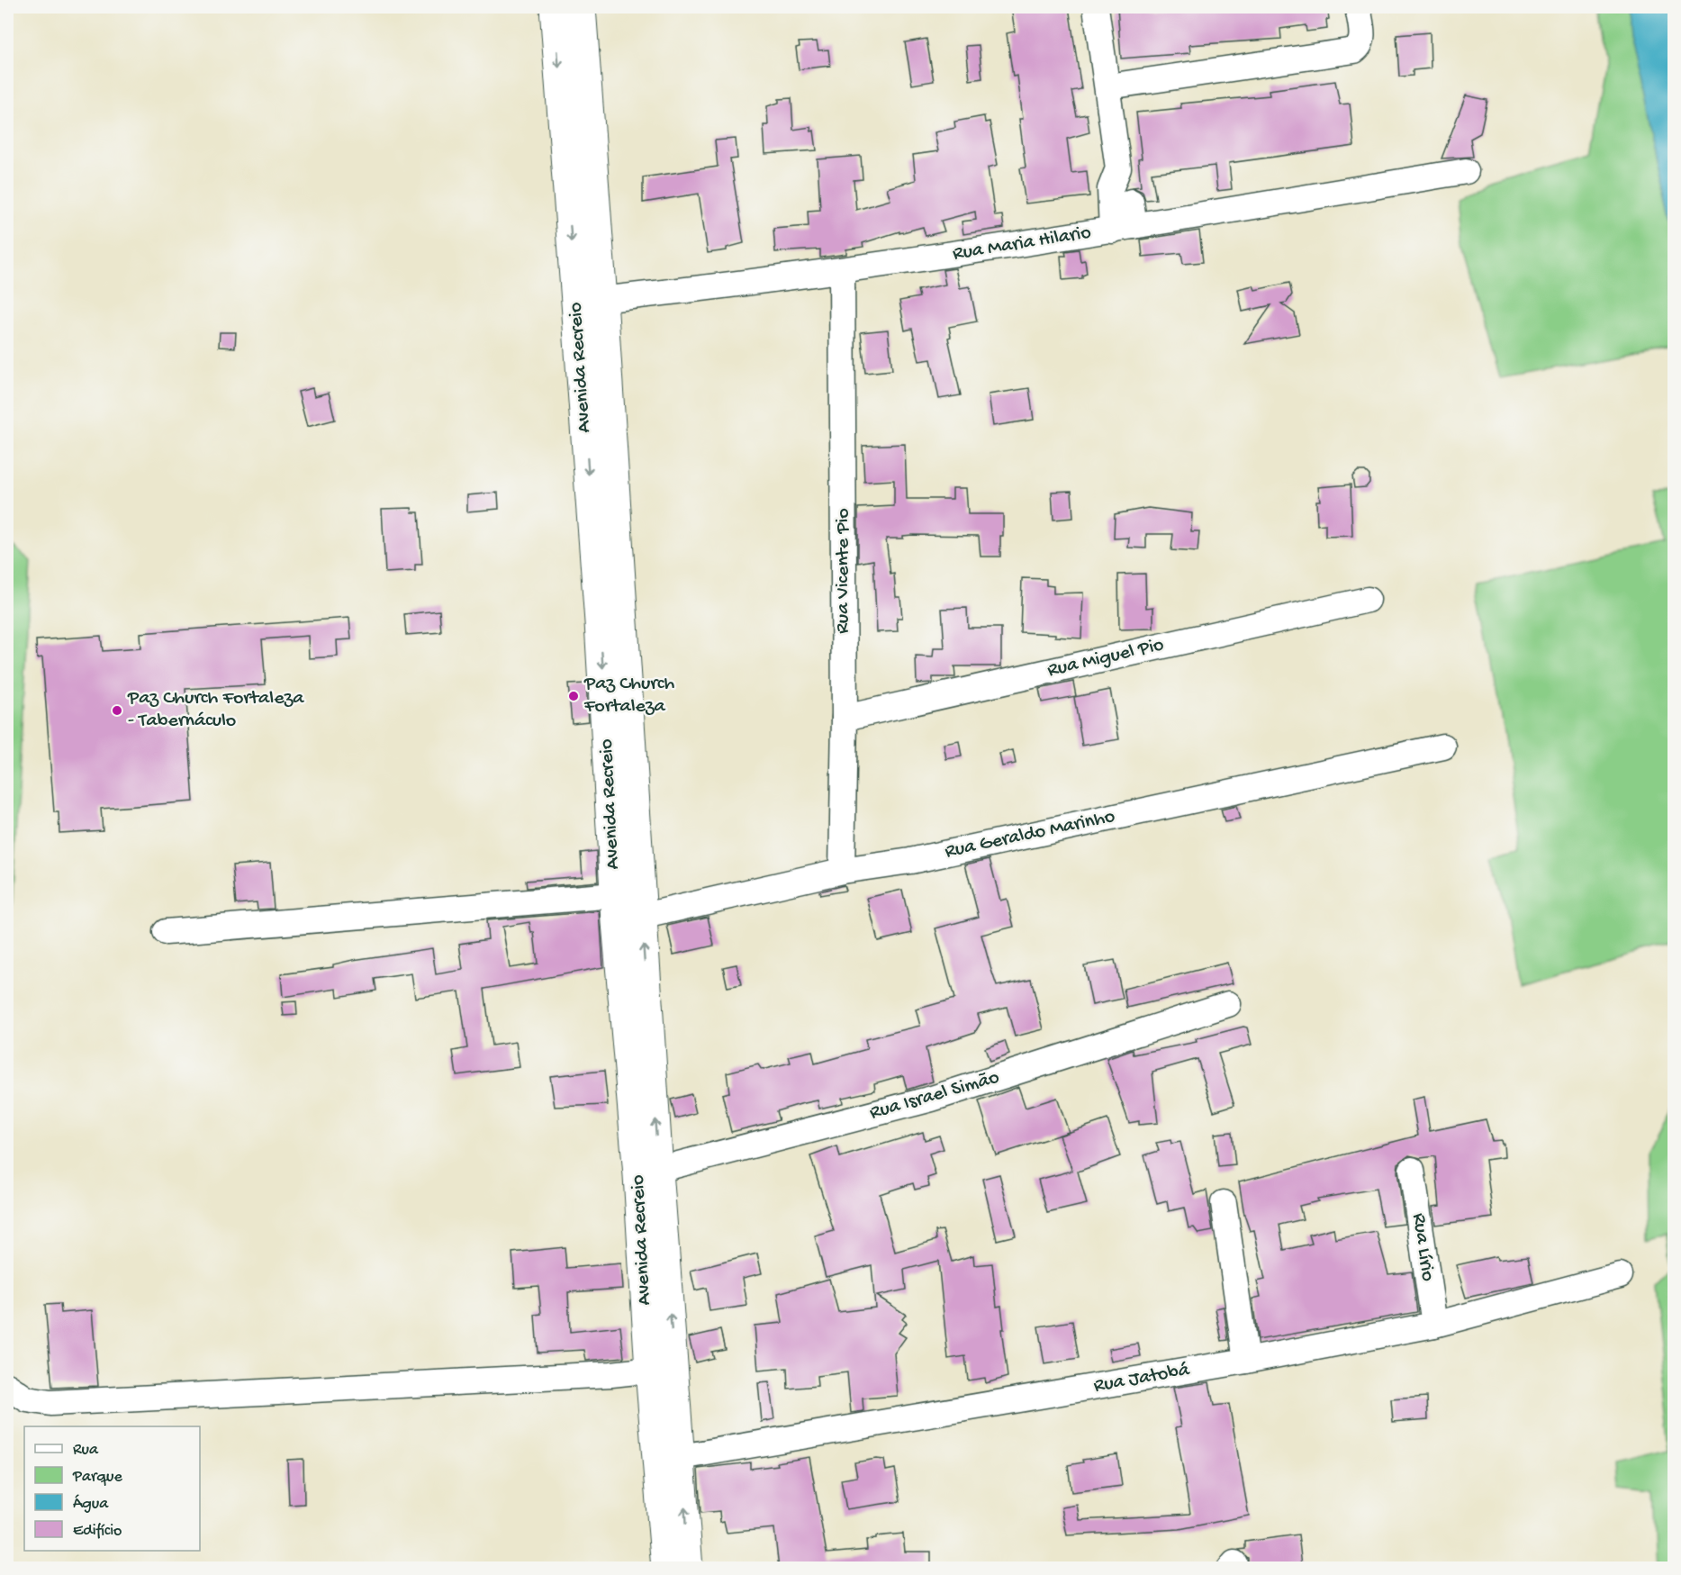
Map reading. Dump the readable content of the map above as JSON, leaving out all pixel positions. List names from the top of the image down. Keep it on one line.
{"streets":{"main road":["Avenida Recreio"],"street":["Rua Maria Hilario","Rua Vicente Pio","Rua Miguel Pio","Rua Geraldo Marinho","Rua Israel Simão","Rua Lírio","Rua Jatobá"]},"crossings":[["Rua Maria Hilario","Avenida Recreio"],["Rua Maria Hilario","Rua Vicente Pio"],["Avenida Recreio","Rua Geraldo Marinho"],["Avenida Recreio","Rua Israel Simão"],["Avenida Recreio","Rua Jatobá"],["Rua Vicente Pio","Rua Miguel Pio"],["Rua Vicente Pio","Rua Geraldo Marinho"],["Rua Lírio","Rua Jatobá"]],"places":["Paz Church Fortaleza","Paz Church Fortaleza - Tabernáculo"],"legend":["Rua","Parque","Água","Edifício"]}
